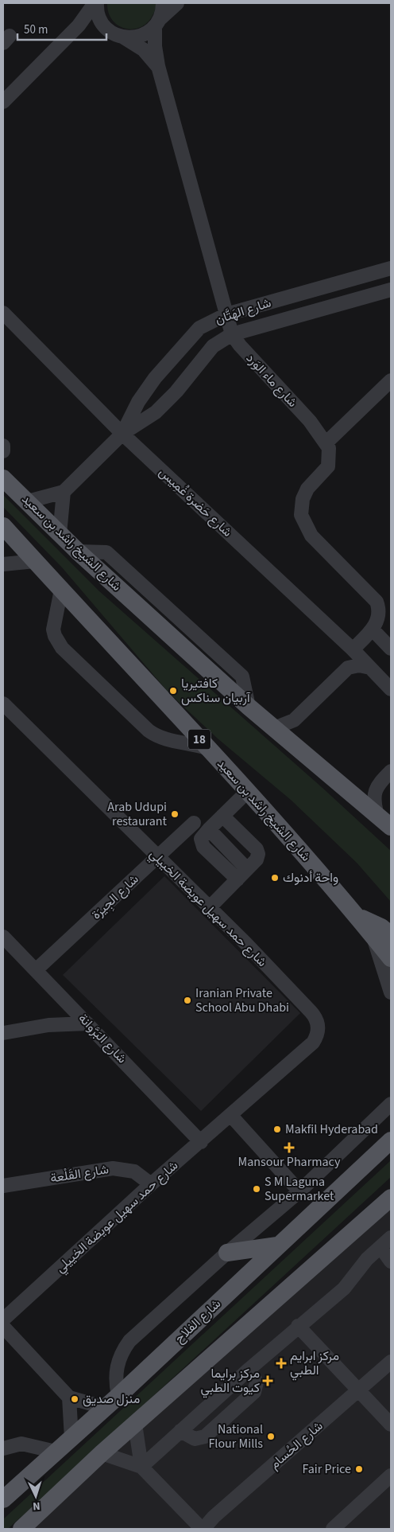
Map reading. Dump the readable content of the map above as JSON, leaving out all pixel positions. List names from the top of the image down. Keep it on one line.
{"streets":{"main road":["شارع الشيخ راشد بن سعيد","18","شارع الفلاح"],"street":["شارع الهَتَّان","شارع ماء الوَرد","شارع حَضرة غُمِيس","شارع الجِيرَة","شارع حمد سهيل عويضة الخييلي","شارع البَرَّوانة","شارع القَلْعة","شارع الحُسام"]},"crossings":[["شارع الهَتَّان","شارع ماء الوَرد"],["شارع الهَتَّان","شارع حَضرة غُمِيس"],["شارع الهَتَّان","شارع الشيخ راشد بن سعيد"],["شارع الجِيرَة","شارع حمد سهيل عويضة الخييلي"],["شارع الجِيرَة","شارع البَرَّوانة"],["شارع حمد سهيل عويضة الخييلي","شارع البَرَّوانة"],["شارع حمد سهيل عويضة الخييلي","شارع القَلْعة"]],"places":{"other":["كافتيريا آربيان سناكس","Arab Udupi restaurant","واحة أدنوك","Iranian Private School Abu Dhabi","Makfil Hyderabad","S M Laguna Supermarket","منزل صديق","National Flour Mills","Fair Price"],"health":["Mansour Pharmacy","مركز ابرايم الطبي","مركز برايما كيوت الطبي"]},"scale_bar":"50 m","north":"bottom"}
